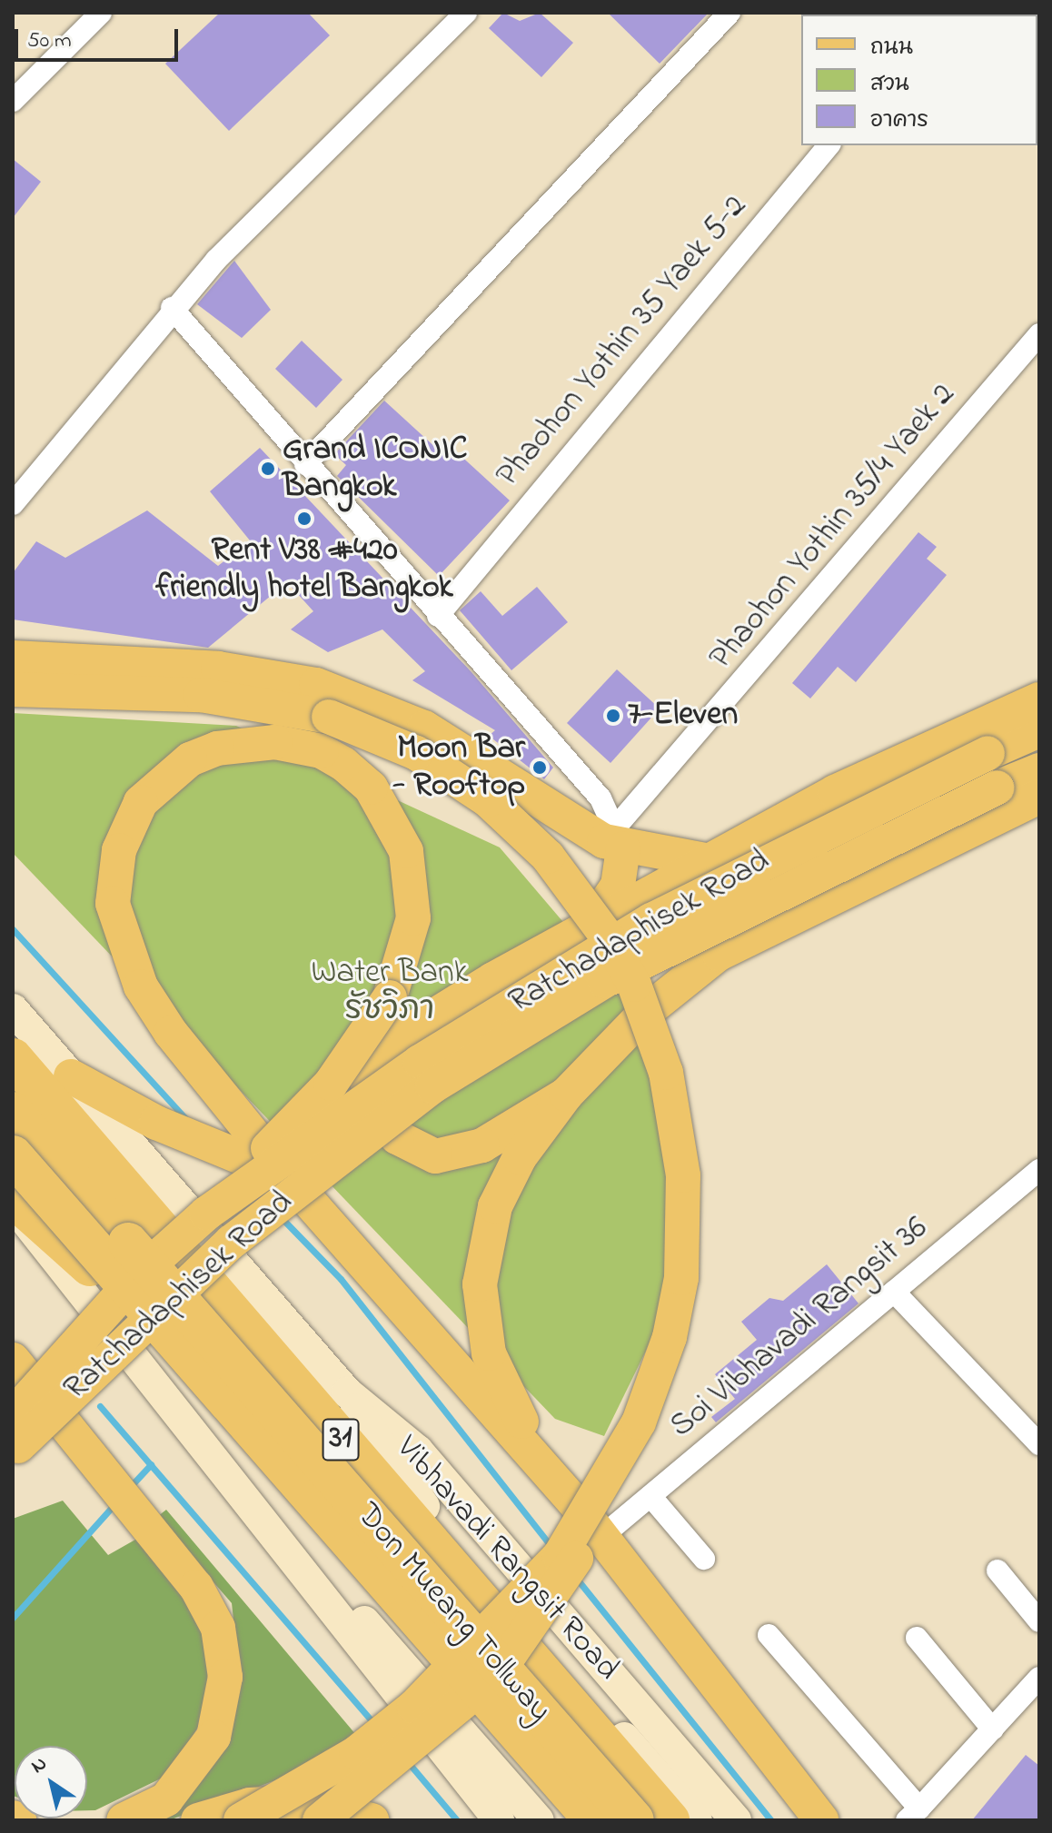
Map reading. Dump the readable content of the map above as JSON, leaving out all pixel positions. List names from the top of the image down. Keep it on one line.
{"streets":{"highway":["31","Vibhavadi Rangsit Road","Don Mueang Tollway"],"main road":["Ratchadaphisek Road"],"street":["Phaohon Yothin 35 Yaek 5-2","Phaohon Yothin 35/4 Yaek 2","Soi Vibhavadi Rangsit 36"]},"parks":["Water Bank รัชวิภา"],"places":["Grand ICONIC Bangkok","Rent V38 #420 friendly hotel Bangkok","7-Eleven","Moon Bar - Rooftop"],"legend":["ถนน","สวน","อาคาร"],"scale_bar":"50 m","north":"top left"}
